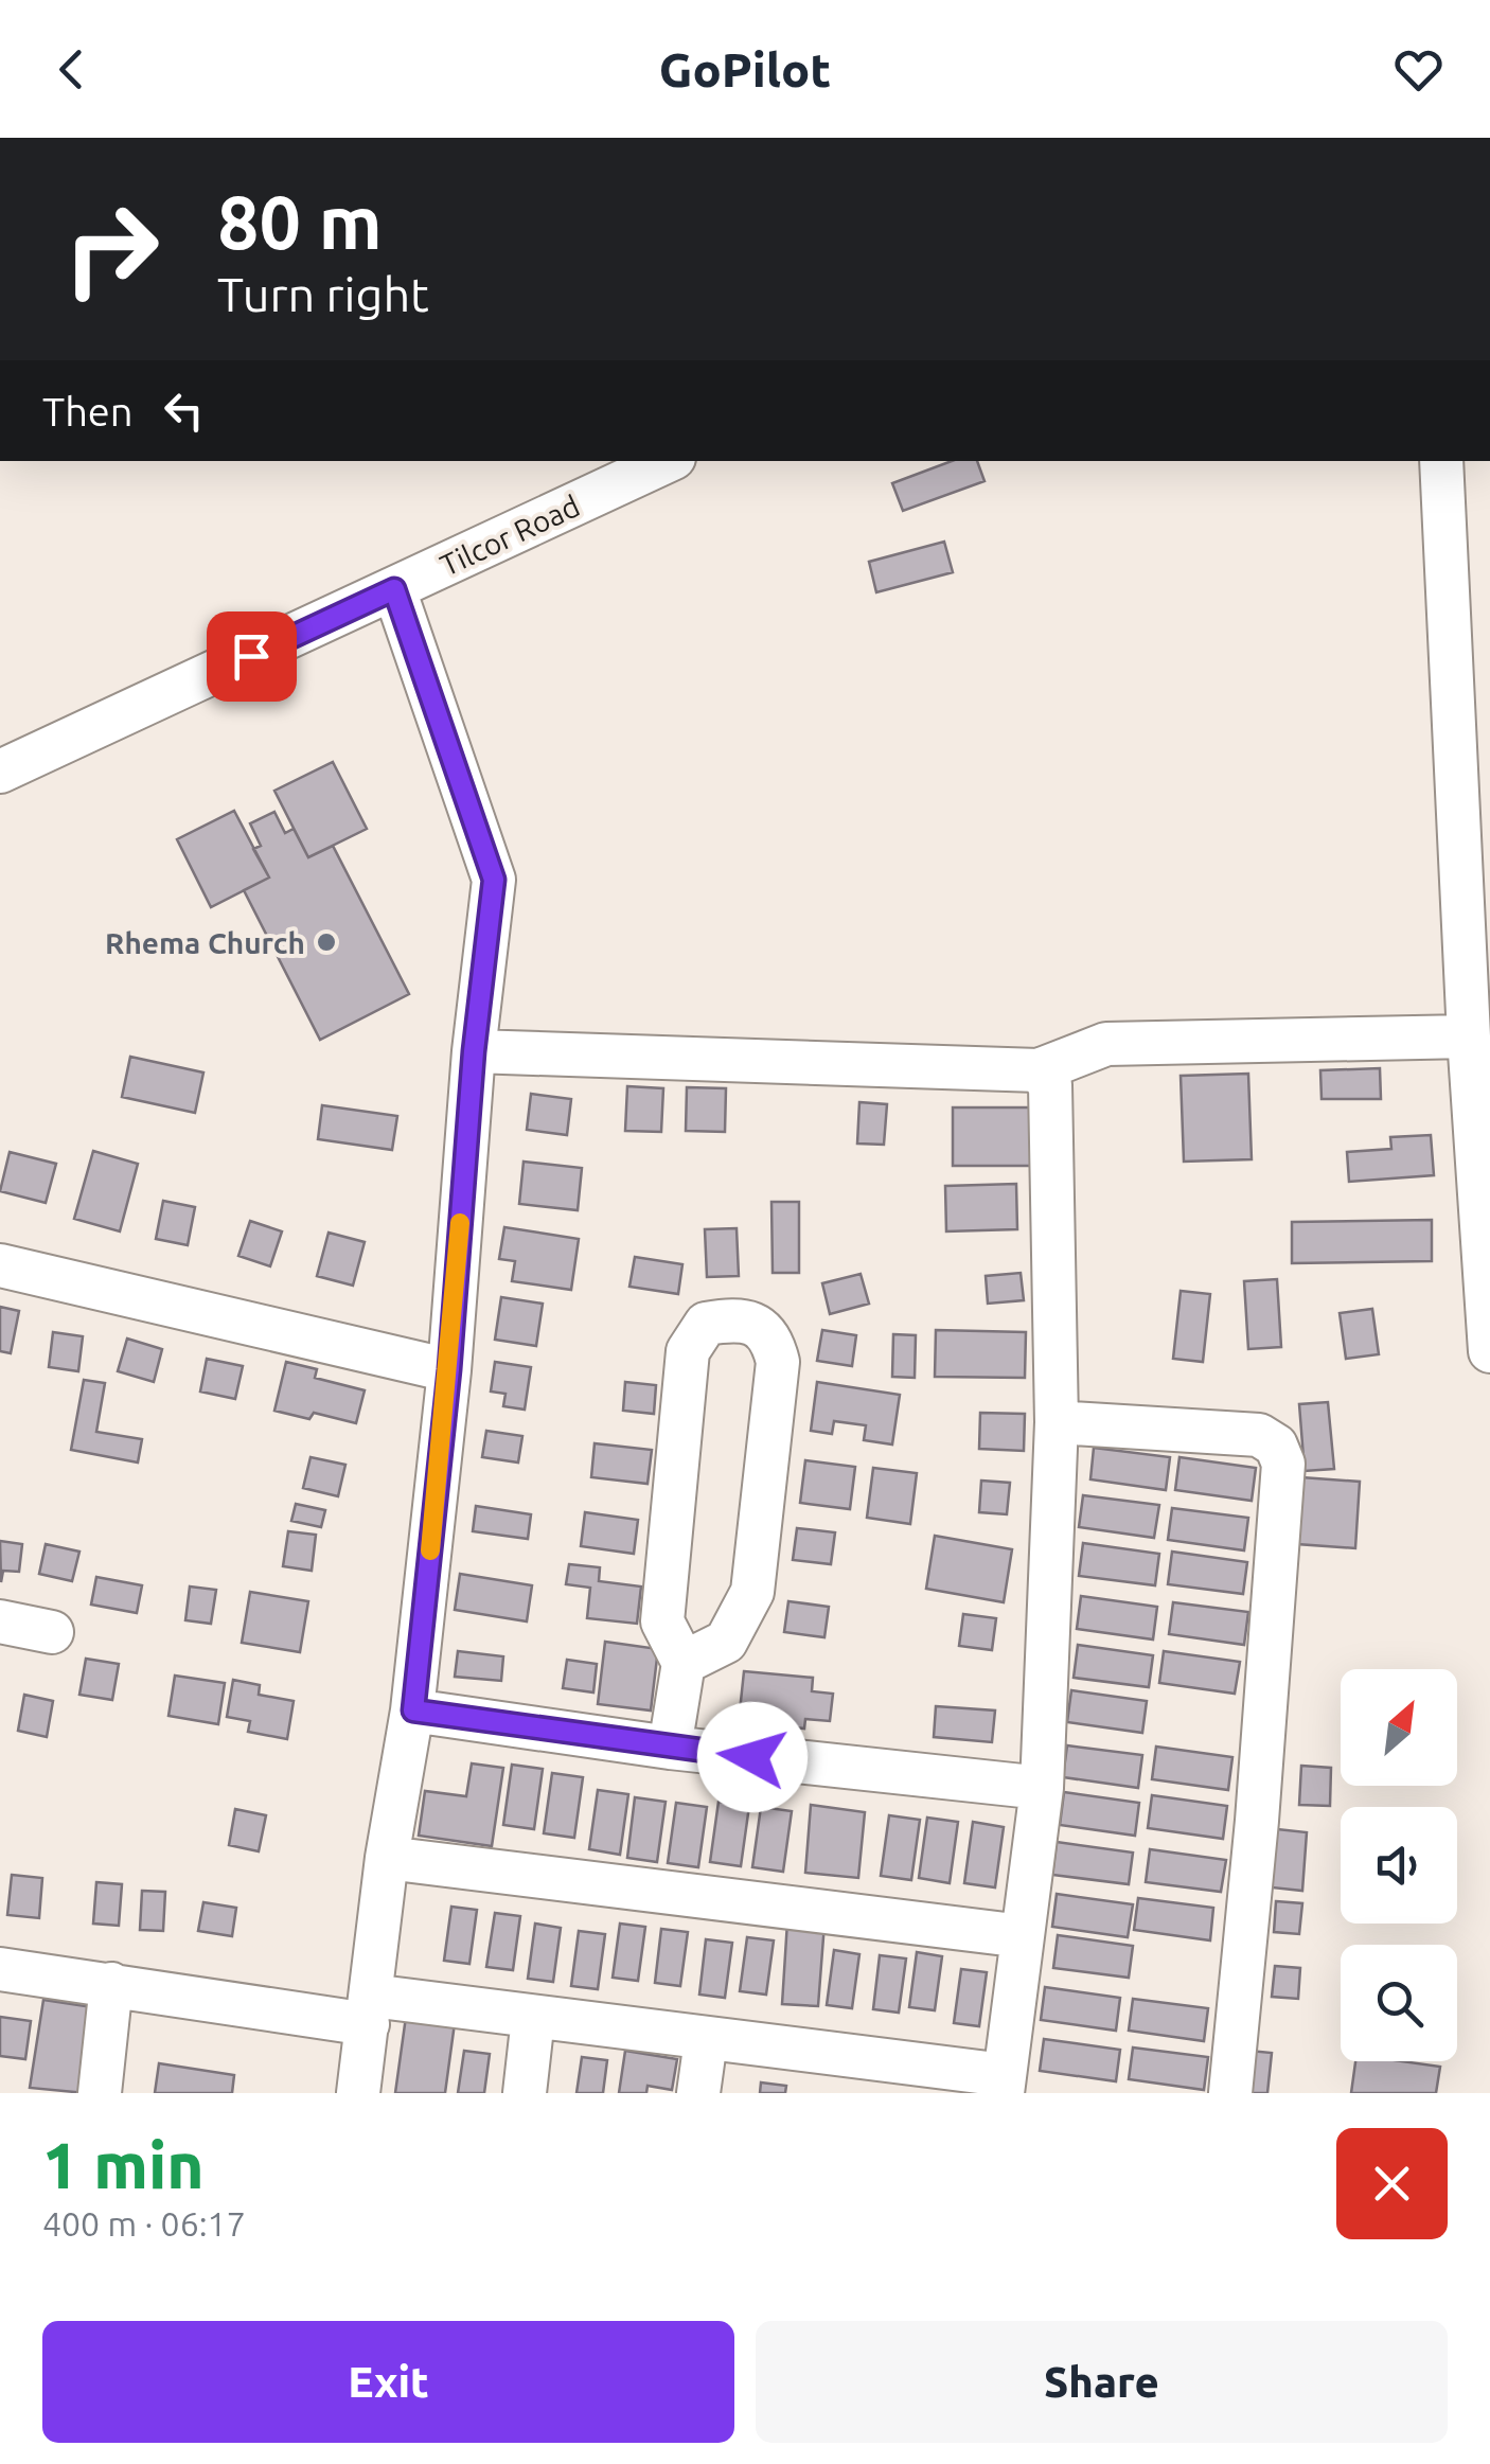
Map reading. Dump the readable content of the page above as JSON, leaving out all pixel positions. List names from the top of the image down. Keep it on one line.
{"streets":{"street":["Tilcor Road"]},"places":["Rhema Church"],"north":"top right","page":{"header":"GoPilot","turn":["80 m","Turn right"],"then":"Then","heading":["1 min","400 m · 06:17"],"buttons":["Exit","Share"]}}
